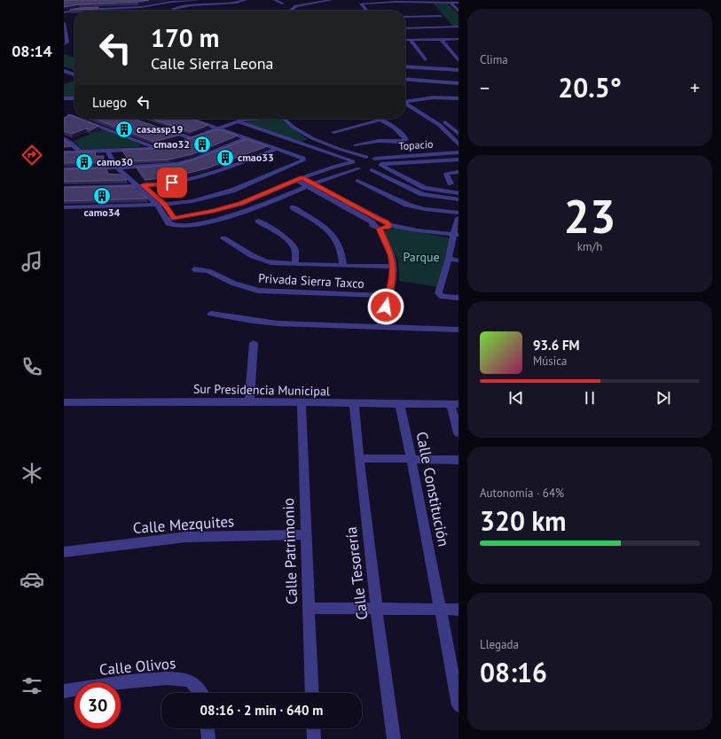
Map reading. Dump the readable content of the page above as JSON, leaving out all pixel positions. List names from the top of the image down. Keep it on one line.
{"streets":{"street":["Topacio","Privada Sierra Taxco","Sur Presidencia Municipal","Calle Constitución","Calle Mezquites","Calle Patrimonio","Calle Tesorería","Calle Olivos"]},"crossings":[["Sur Presidencia Municipal","Calle Constitución"],["Sur Presidencia Municipal","Calle Patrimonio"],["Sur Presidencia Municipal","Calle Tesorería"],["Calle Mezquites","Calle Patrimonio"]],"parks":["Parque"],"places":{"building":["casassp19","cmao32","cmao33","camo30","camo34"]},"page":{"tabs":"08:14","tile":["Clima",["23","km/h"],["Autonomía · 64%","320 km"],["Llegada","08:16"]],"turn":["170 m","Calle Sierra Leona"],"heat":["−","20.5°","+"],"then":"Luego","song":["93.6 FM","Música"],"limit":"30","trip":"08:16 · 2 min · 640 m"}}
